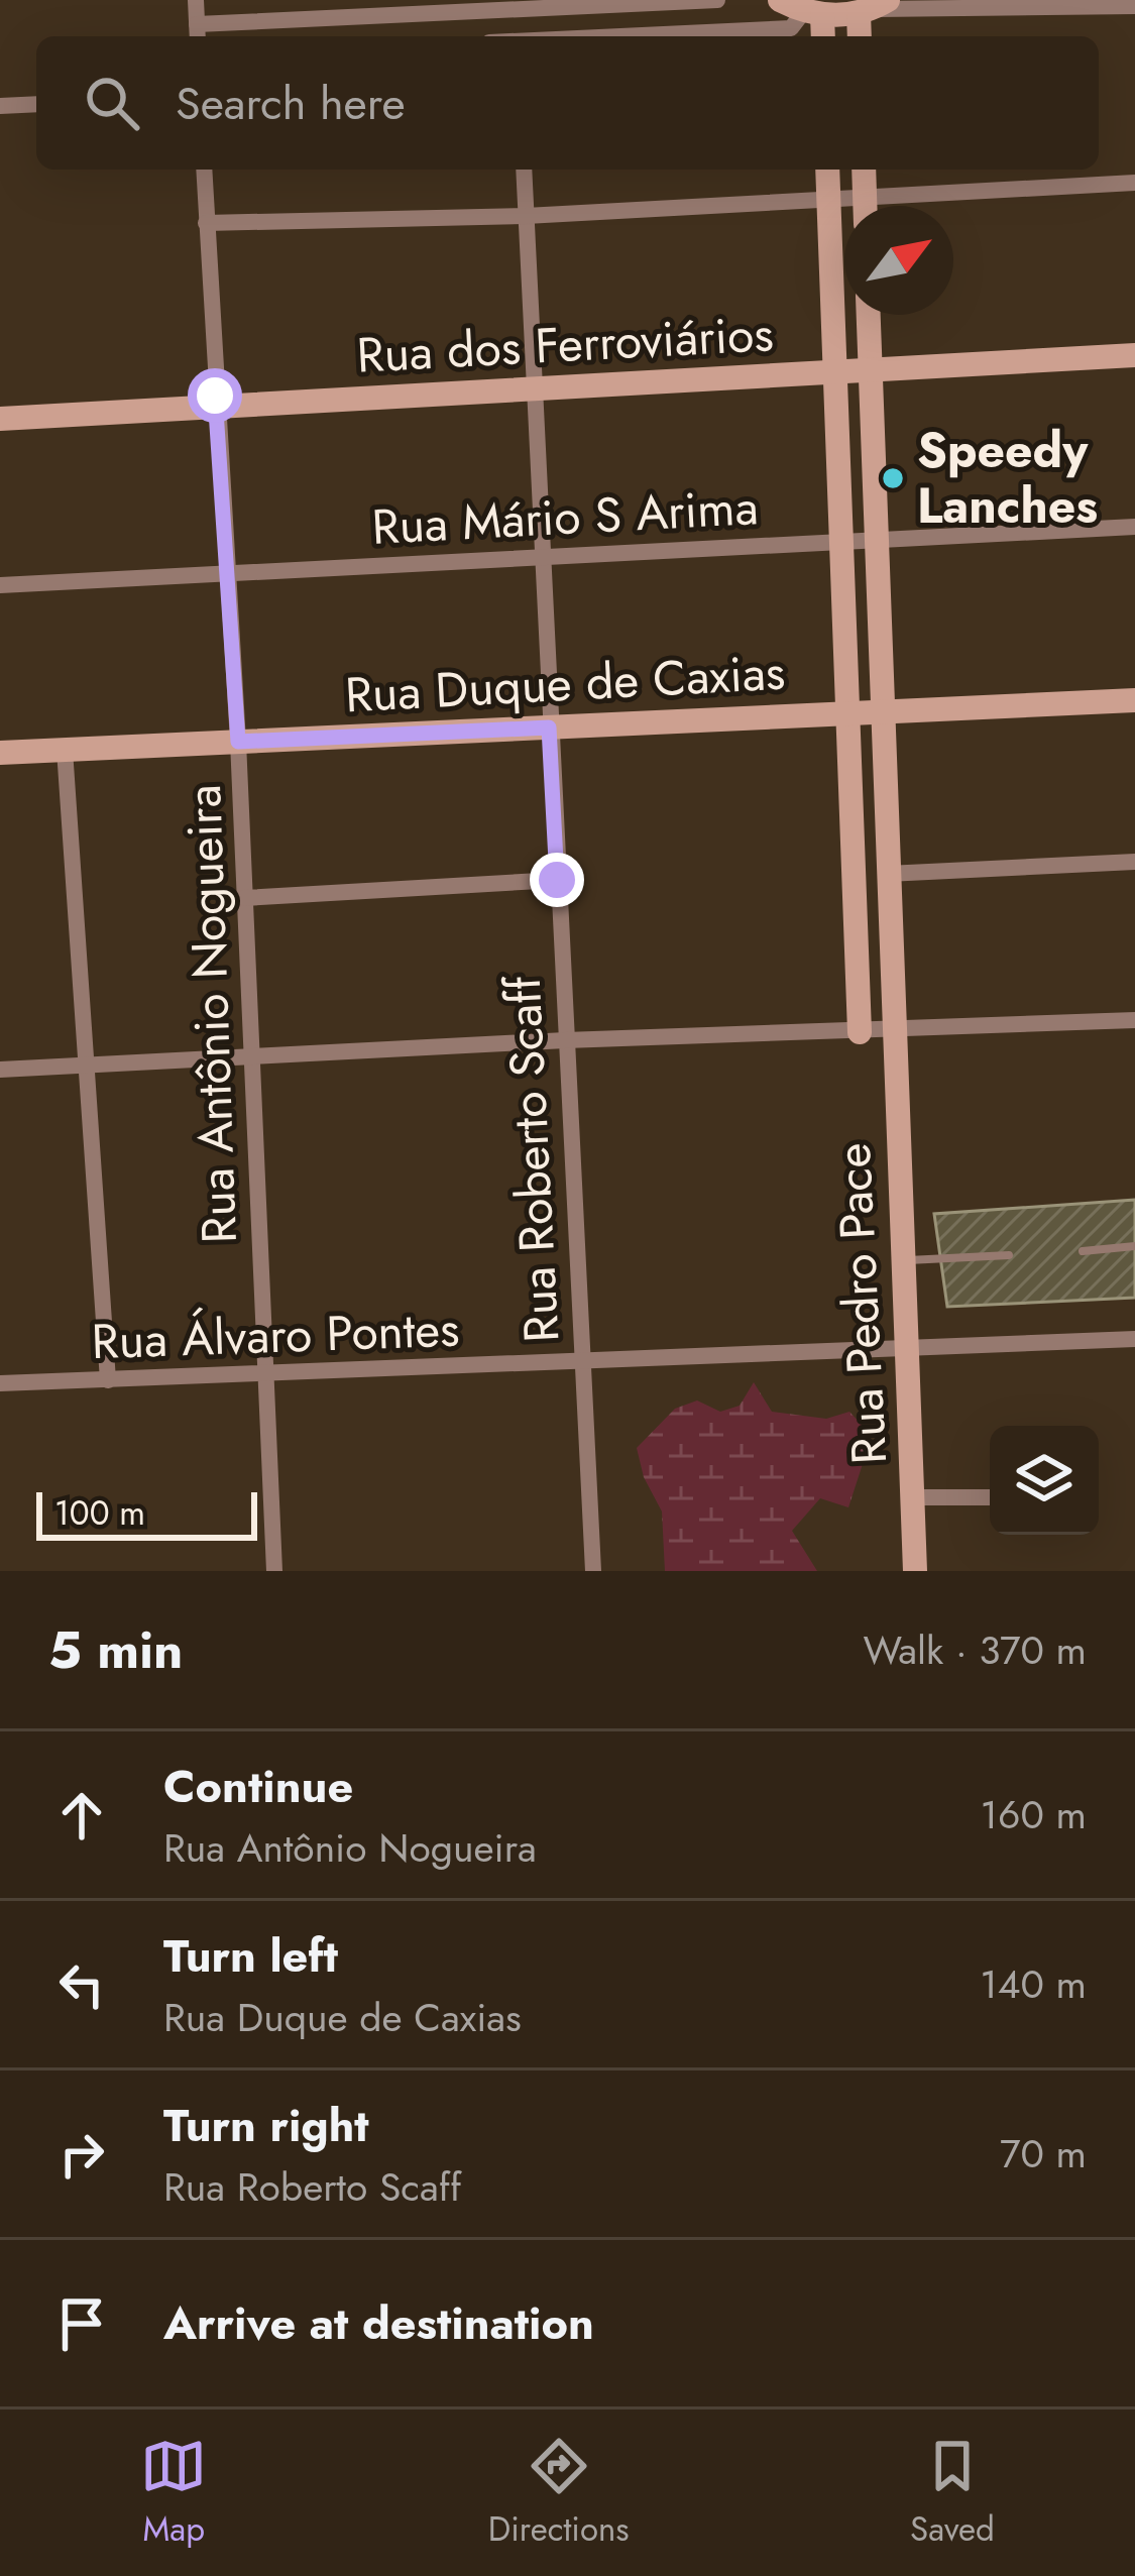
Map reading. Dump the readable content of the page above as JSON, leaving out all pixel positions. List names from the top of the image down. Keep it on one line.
{"streets":{"street":["Rua dos Ferroviários","Rua Mário S Arima","Rua Duque de Caxias","Rua Antônio Nogueira","Rua Roberto Scaff","Rua Pedro Pace","Rua Álvaro Pontes"]},"crossings":[["Rua dos Ferroviários","Rua Antônio Nogueira"],["Rua dos Ferroviários","Rua Roberto Scaff"],["Rua dos Ferroviários","Rua Pedro Pace"],["Rua Mário S Arima","Rua Antônio Nogueira"],["Rua Mário S Arima","Rua Roberto Scaff"],["Rua Mário S Arima","Rua Pedro Pace"],["Rua Duque de Caxias","Rua Antônio Nogueira"],["Rua Duque de Caxias","Rua Roberto Scaff"],["Rua Duque de Caxias","Rua Pedro Pace"],["Rua Antônio Nogueira","Rua Álvaro Pontes"],["Rua Roberto Scaff","Rua Álvaro Pontes"],["Rua Pedro Pace","Rua Álvaro Pontes"]],"places":["Speedy Lanches"],"scale_bar":"100 m","north":"top right","page":{"search":"Search here","scale":"100 m","heading":["5 min","Walk · 370 m"],"list":[["Continue","Rua Antônio Nogueira","160 m"],["Turn left","Rua Duque de Caxias","140 m"],["Turn right","Rua Roberto Scaff","70 m"],"Arrive at destination"],"nav":["Map","Directions","Saved"]}}
